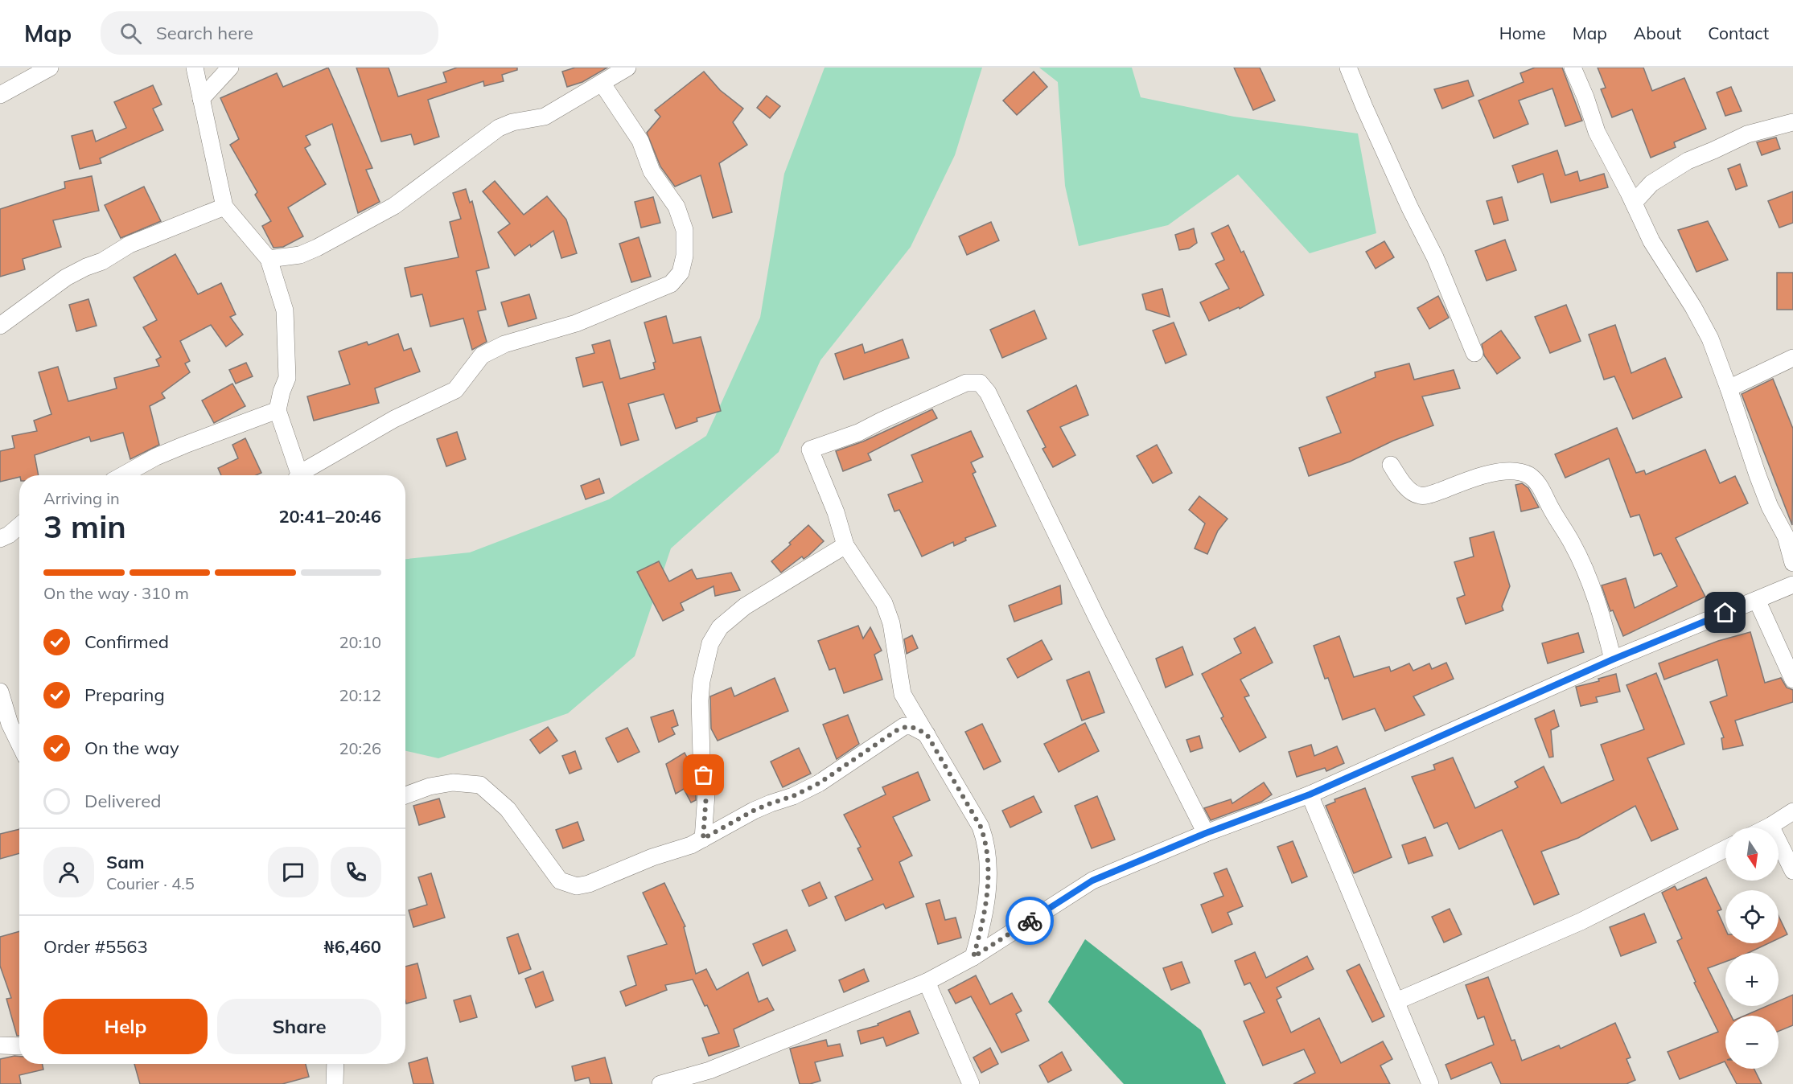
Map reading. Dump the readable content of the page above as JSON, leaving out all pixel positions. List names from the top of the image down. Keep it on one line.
{"north":"bottom","page":{"header":"Map","search":"Search here","nav":["Home","Map","About","Contact"],"heading":["3 min","Arriving in","20:41–20:46"],"panel":["Sam","Courier · 4.5","Order #5563","₦6,460"],"bar":"On the way · 310 m","list":[["Confirmed","20:10"],["Preparing","20:12"],["On the way","20:26"],"Delivered"],"map_buttons":["+","−"],"buttons":["Help","Share"]}}
